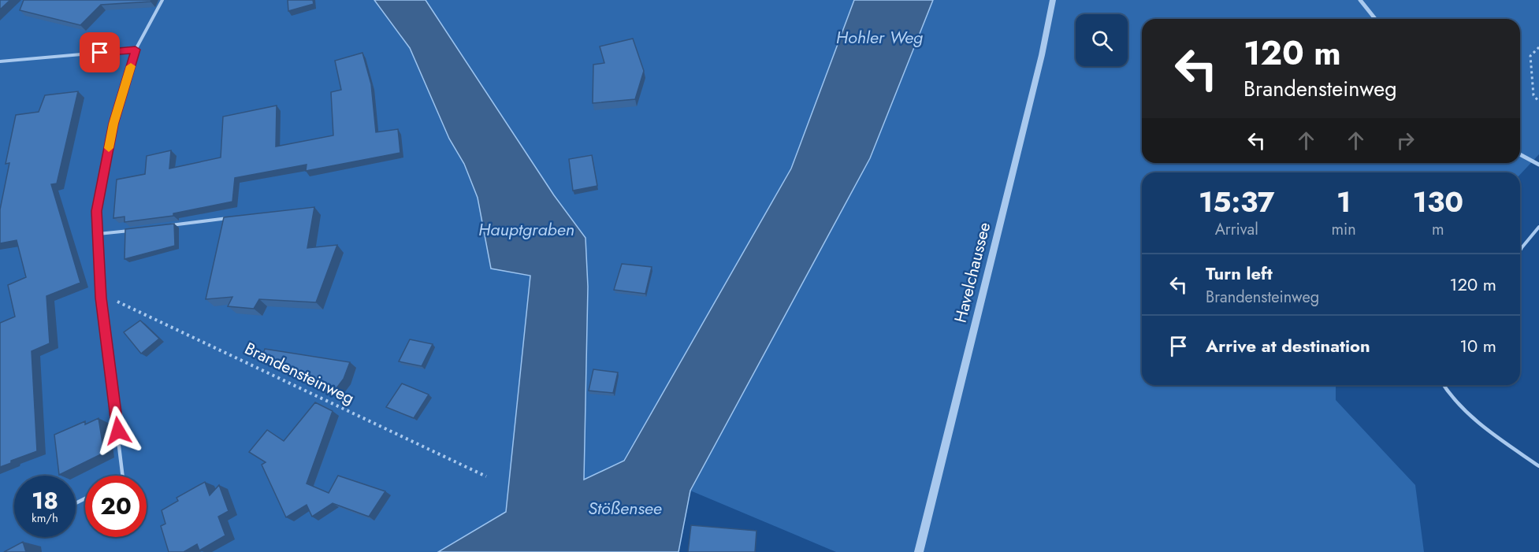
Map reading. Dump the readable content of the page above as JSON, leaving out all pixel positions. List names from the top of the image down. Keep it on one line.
{"streets":{"street":["Havelchaussee"],"path":["Brandensteinweg"]},"water":["Hohler Weg","Hauptgraben","Stößensee"],"page":{"turn":["120 m","Brandensteinweg"],"eta":["15:37","Arrival","1","min","130","m"],"list":[{"name":"Turn left","note":"Brandensteinweg","value":"120 m"},{"name":"Arrive at destination","value":"10 m"}],"speed":"18 km/h","limit":"20"}}
